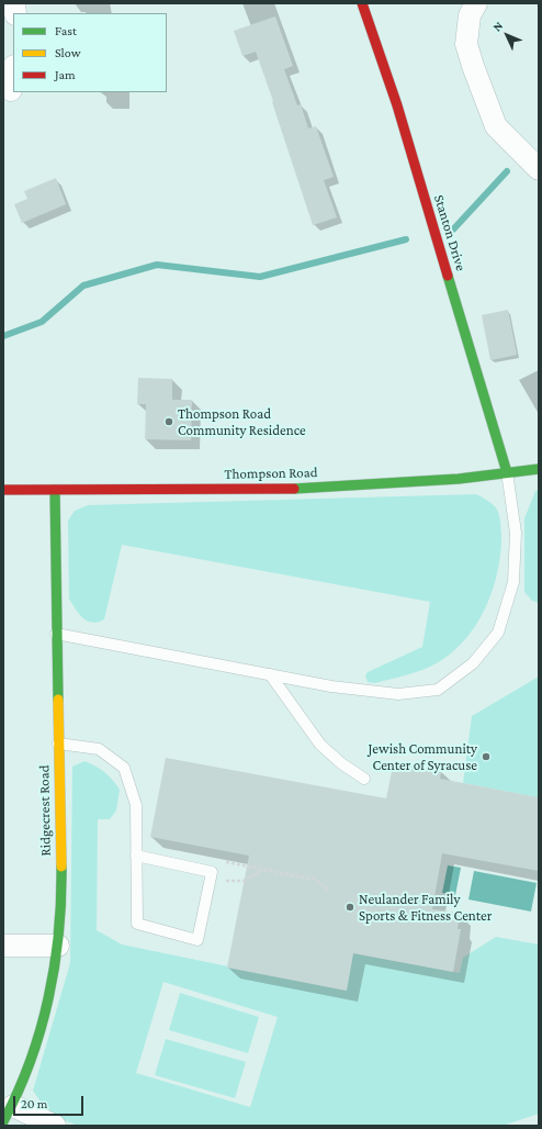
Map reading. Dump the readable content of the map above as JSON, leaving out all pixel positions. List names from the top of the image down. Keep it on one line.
{"streets":{"street":["Stanton Drive","Thompson Road","Ridgecrest Road"]},"crossings":[["Stanton Drive","Thompson Road"],["Thompson Road","Ridgecrest Road"]],"places":["Thompson Road Community Residence","Jewish Community Center of Syracuse","Neulander Family Sports & Fitness Center"],"legend":["Fast","Slow","Jam"],"scale_bar":"20 m","north":"top left"}
